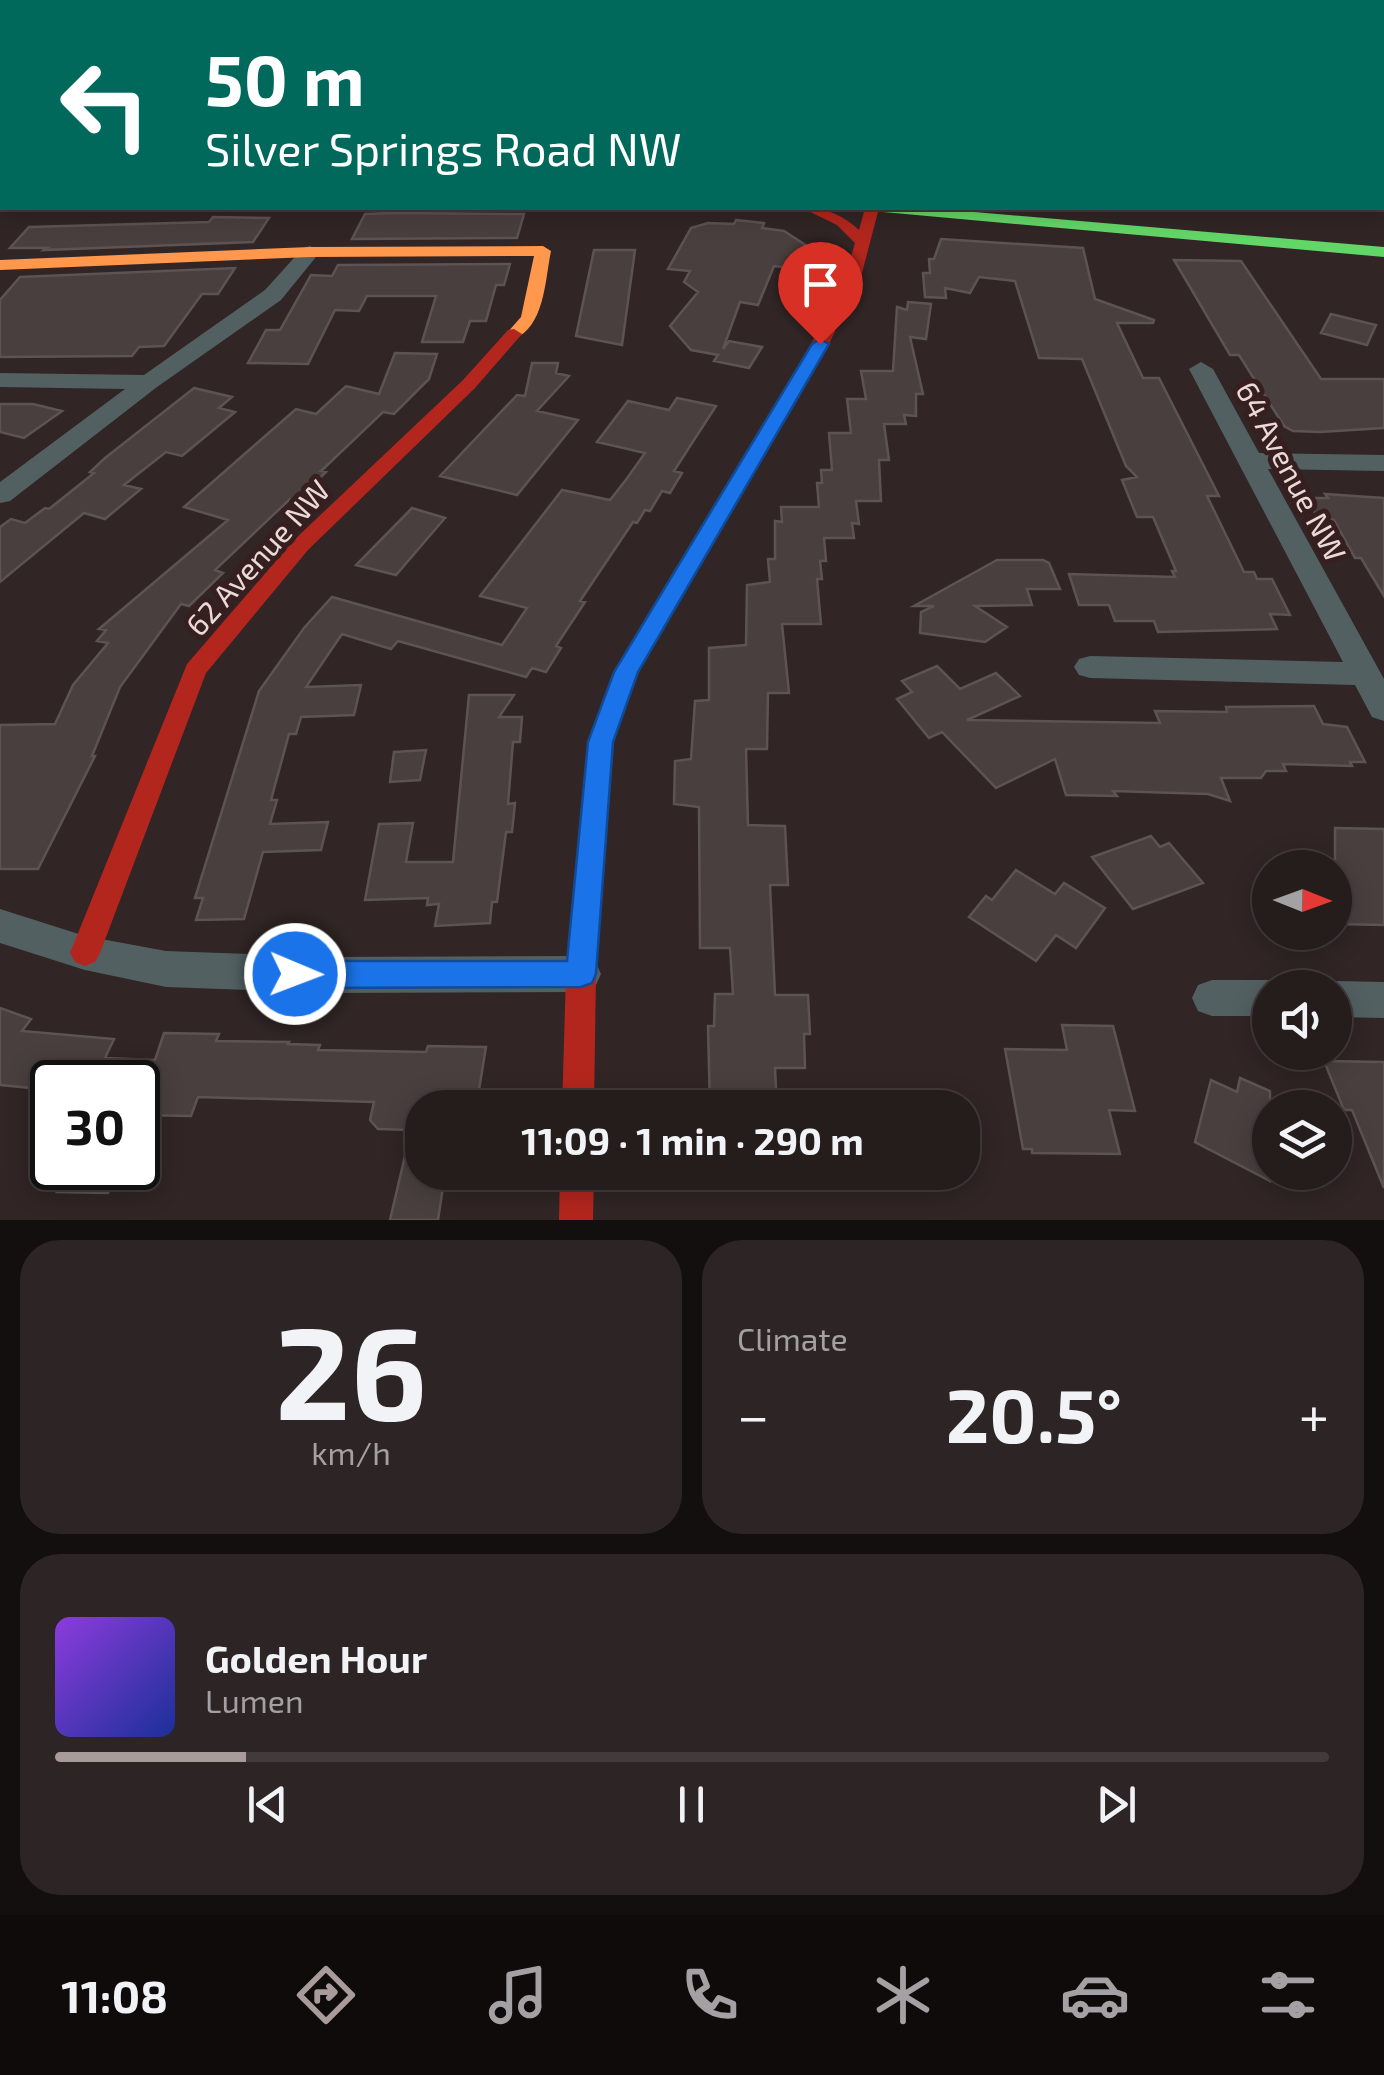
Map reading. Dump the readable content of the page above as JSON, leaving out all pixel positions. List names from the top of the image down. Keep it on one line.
{"streets":{"street":["64 Avenue NW","62 Avenue NW"]},"north":"right","page":{"turn":["50 m","Silver Springs Road NW"],"limit":"30","trip":"11:09 · 1 min · 290 m","tile":[["26","km/h"],"Climate"],"heat":["−","20.5°","+"],"song":["Golden Hour","Lumen"],"tabs":"11:08"}}
